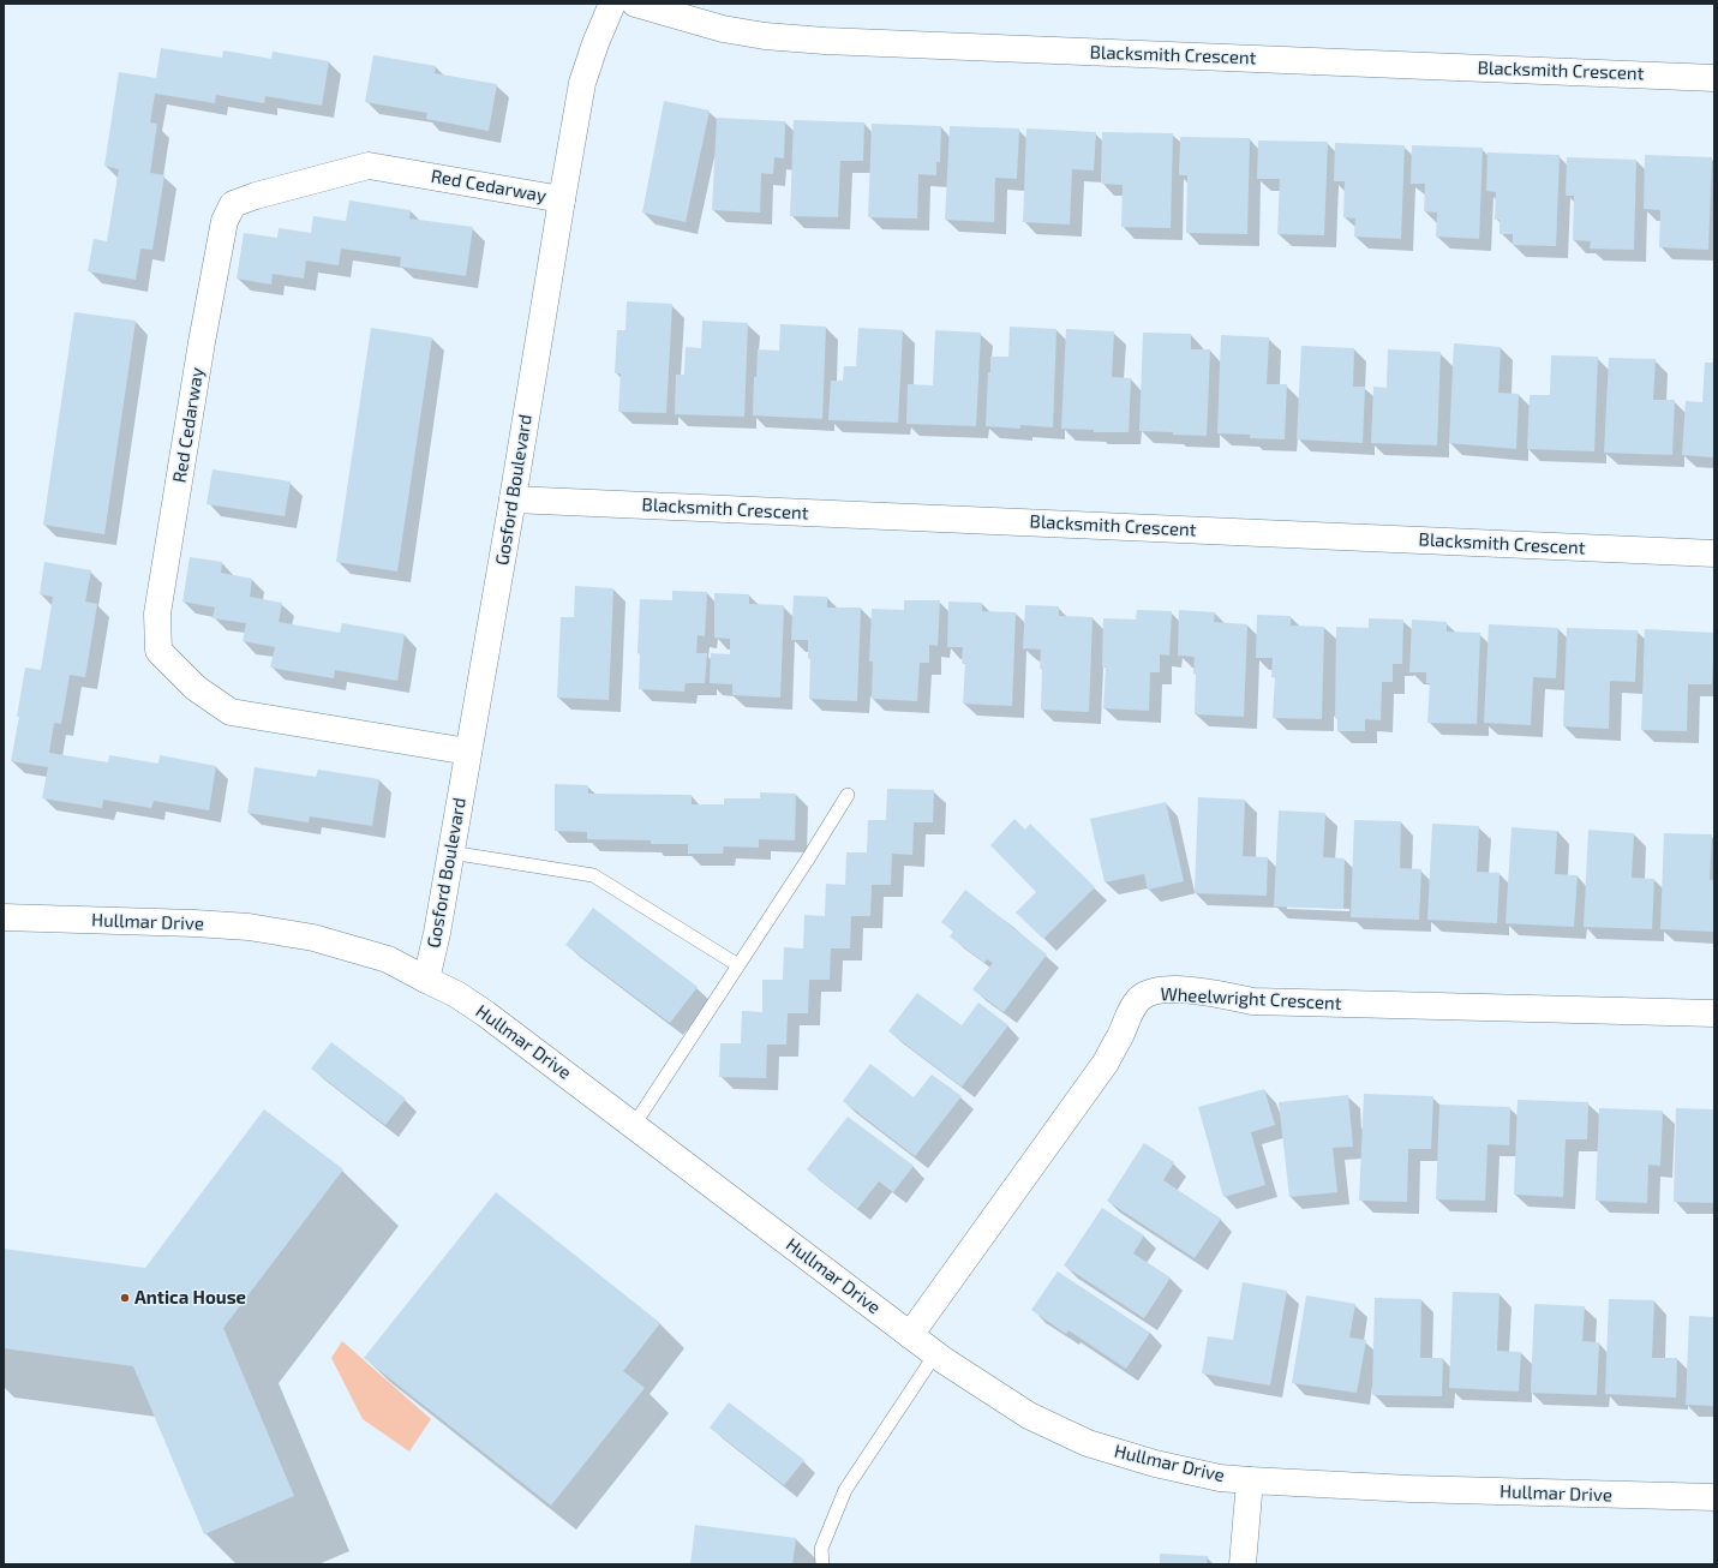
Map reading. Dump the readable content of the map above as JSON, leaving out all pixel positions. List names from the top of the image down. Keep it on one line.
{"streets":{"street":["Blacksmith Crescent","Red Cedarway","Gosford Boulevard","Hullmar Drive","Wheelwright Crescent"]},"crossings":[["Blacksmith Crescent","Gosford Boulevard"],["Red Cedarway","Gosford Boulevard"],["Gosford Boulevard","Hullmar Drive"],["Hullmar Drive","Wheelwright Crescent"]],"places":["Antica House"]}
